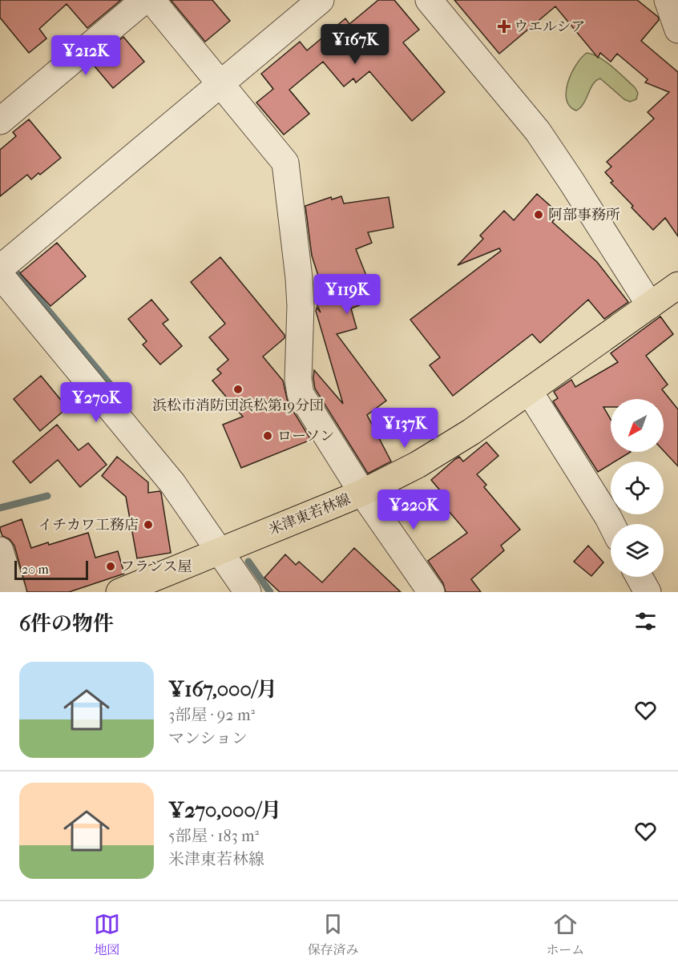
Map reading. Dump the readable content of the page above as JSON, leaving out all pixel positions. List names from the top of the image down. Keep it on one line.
{"streets":{"main road":["米津東若林線"]},"places":{"health":["ウエルシア"],"other":["阿部事務所","浜松市消防団浜松第19分団","ローソン","イチカワ工務店","フランス屋"]},"scale_bar":"20 m","north":"bottom left","page":{"price":["¥167K","¥212K","¥119K","¥270K","¥137K","¥220K"],"scale":"20 m","heading":"6件の物件","list":[{"name":"¥167,000/月","note":"3部屋 · 92 m² · マンション"},{"name":"¥270,000/月","note":"5部屋 · 183 m² · 米津東若林線"}],"tabs":["地図","保存済み","ホーム"]}}
